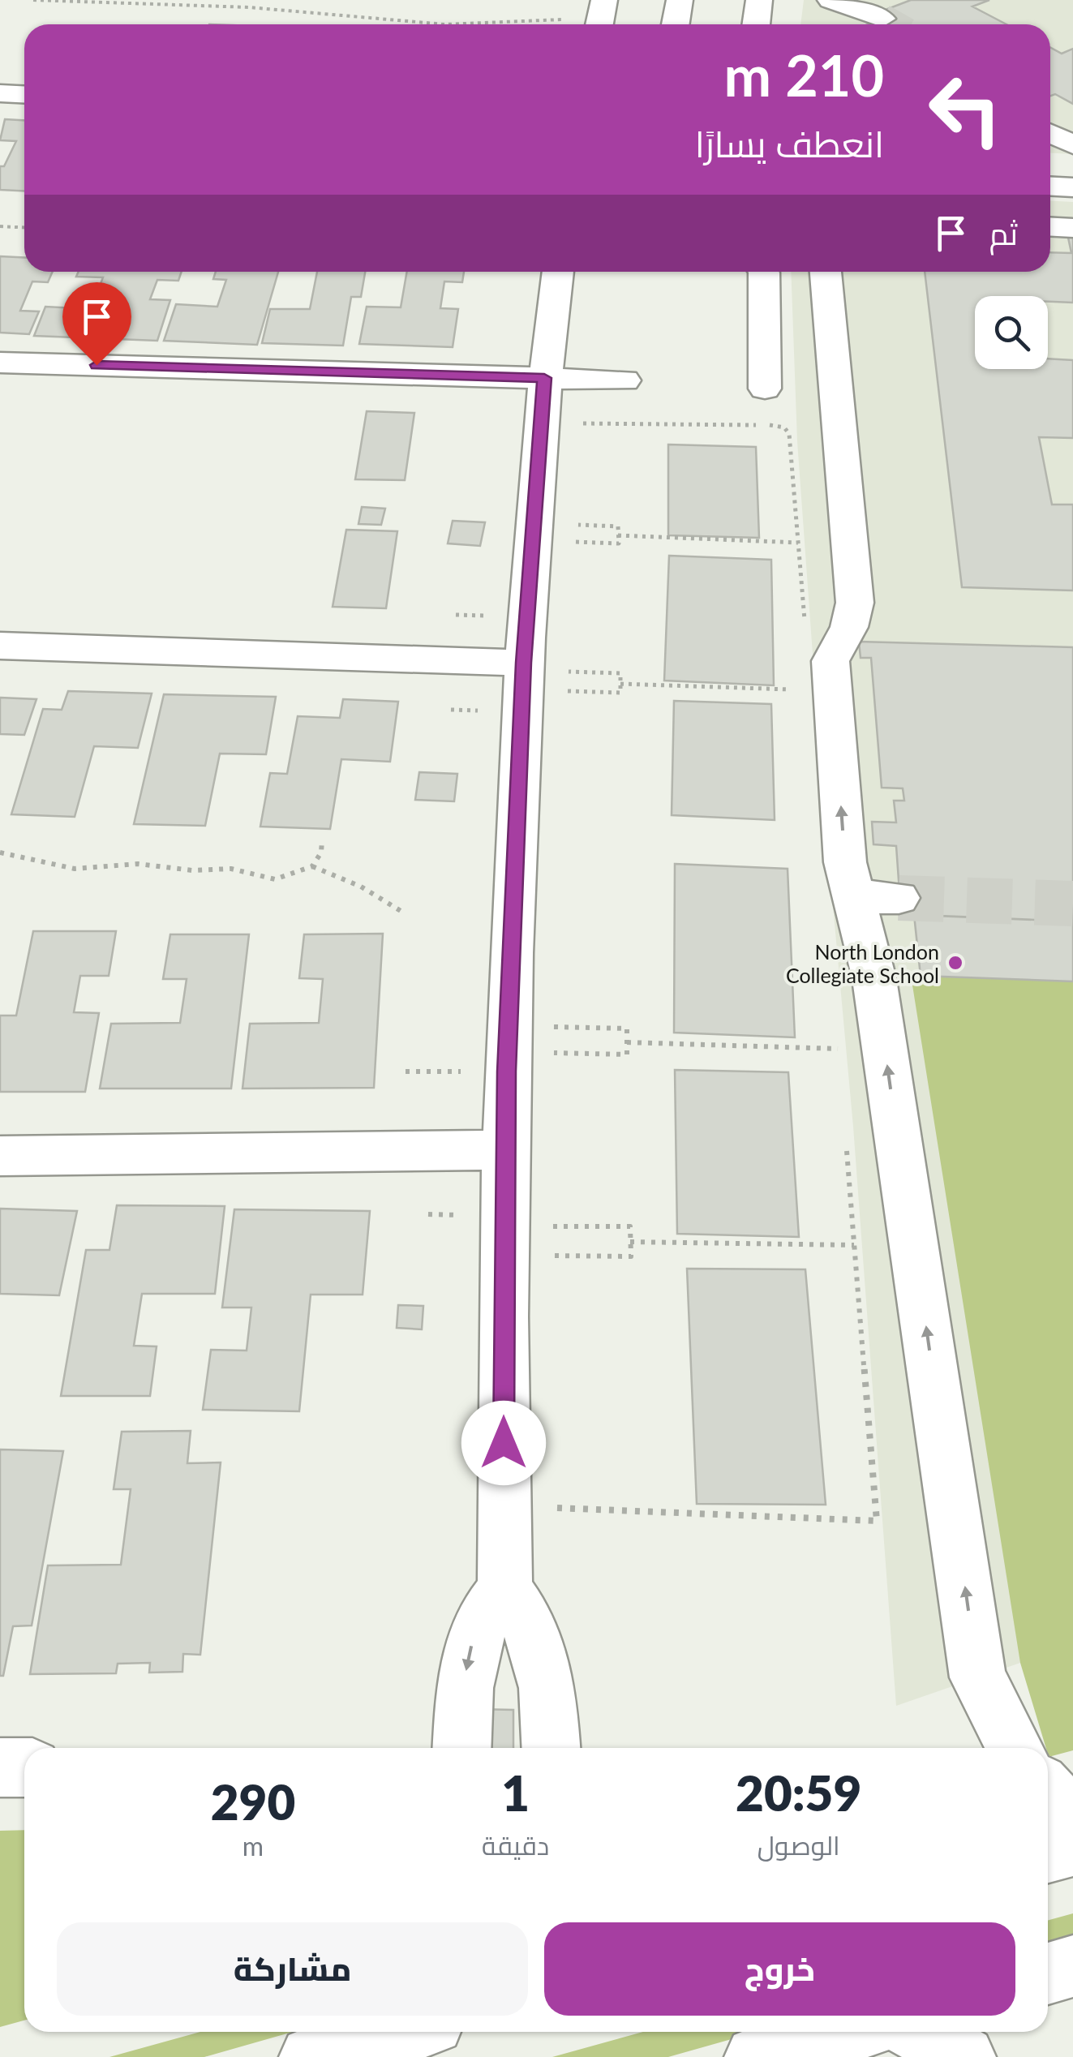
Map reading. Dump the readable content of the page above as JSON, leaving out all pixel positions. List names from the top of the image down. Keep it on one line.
{"places":["North London Collegiate School"],"page":{"turn":["210 m","انعطف يسارًا"],"then":"ثم","eta":["20:59","الوصول","1","دقيقة","290","m"],"buttons":["خروج","مشاركة"]}}
